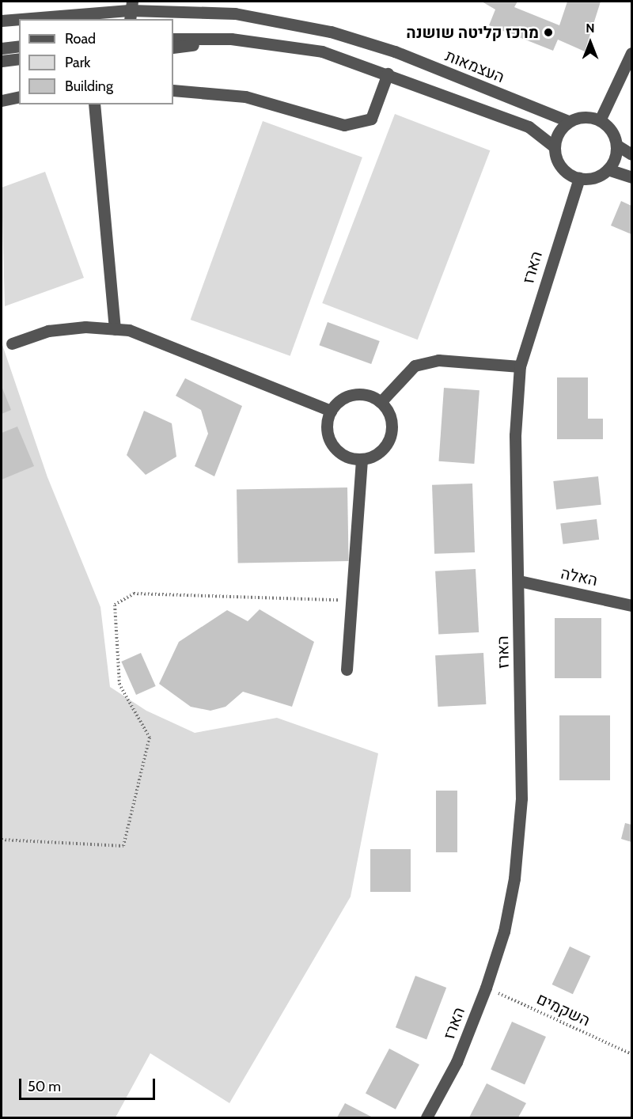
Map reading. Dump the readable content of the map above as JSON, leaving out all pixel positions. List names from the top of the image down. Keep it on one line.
{"streets":{"street":["העצמאות","הארז","האלה"],"path":["השקמים"]},"crossings":[["העצמאות","הארז"],["הארז","האלה"],["הארז","השקמים"]],"places":["מרכז קליטה שושנה"],"legend":["Road","Park","Building"],"scale_bar":"50 m","north":"top"}
